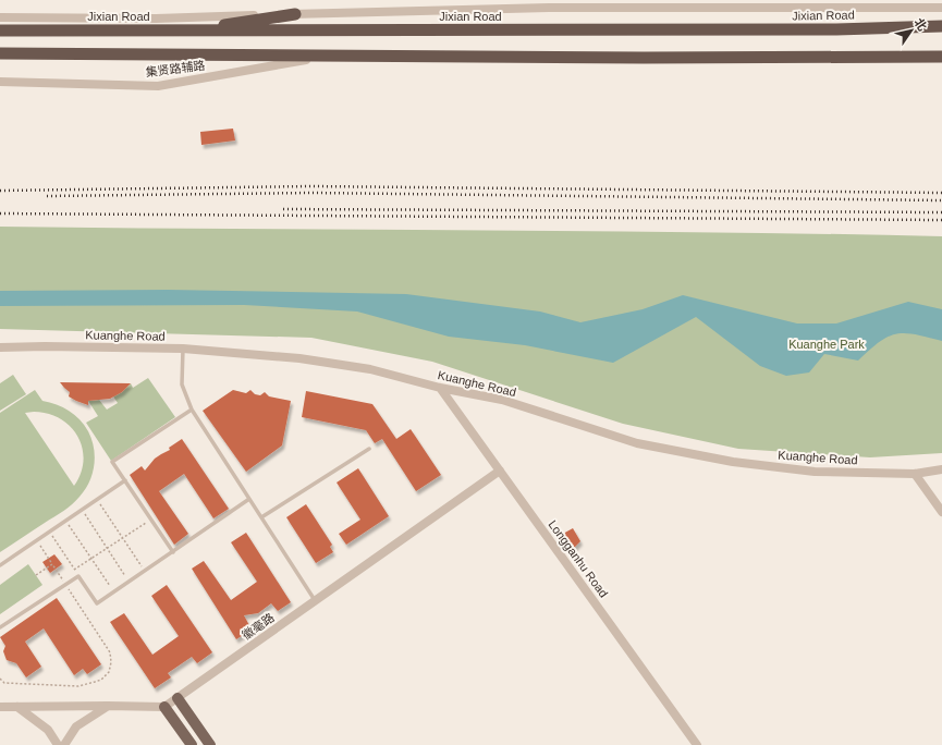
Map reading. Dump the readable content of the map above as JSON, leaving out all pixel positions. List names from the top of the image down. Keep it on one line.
{"streets":{"highway":["Jixian Road"],"street":["集贤路辅路","Kuanghe Road","Longganhu Road","徽毫路"]},"crossings":[["Kuanghe Road","Longganhu Road"],["Longganhu Road","徽毫路"]],"parks":["Kuanghe Park"],"north":"top right"}
